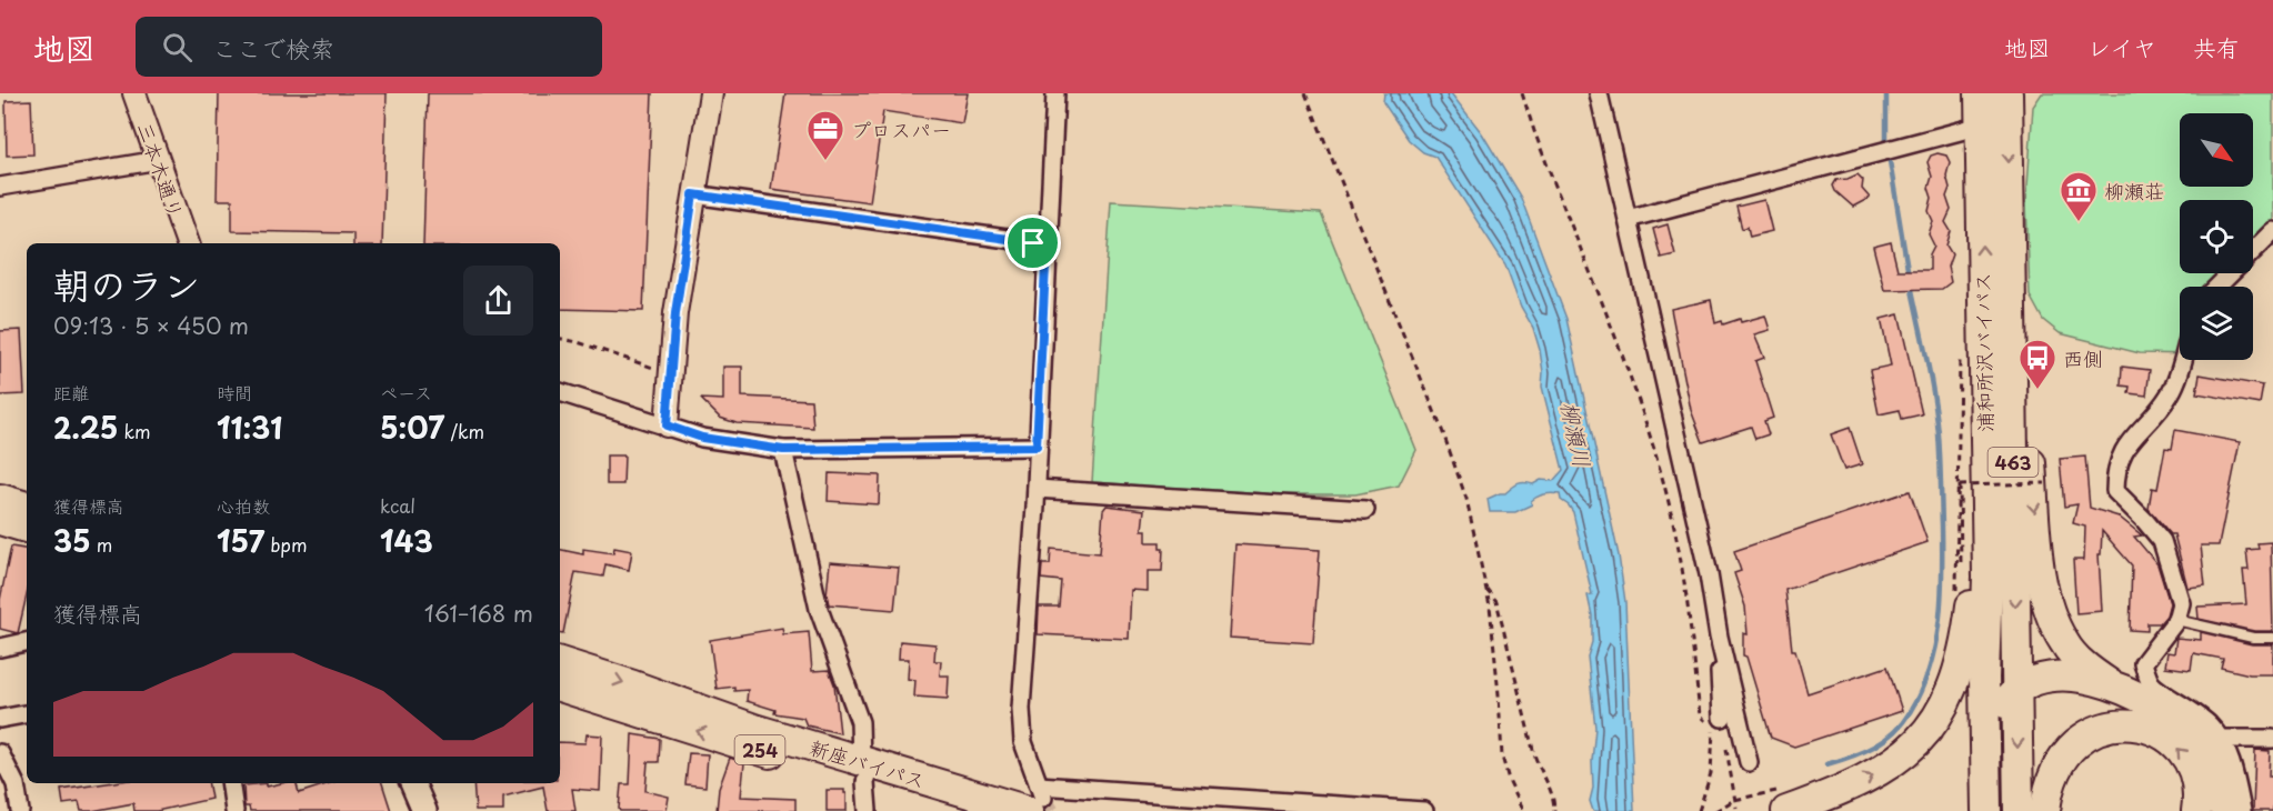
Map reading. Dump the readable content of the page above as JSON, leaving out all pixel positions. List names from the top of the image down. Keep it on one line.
{"streets":{"highway":["浦和所沢バイパス","463","254","新座バイパス"],"street":["三本木通り"]},"water":["柳瀬川"],"places":{"office":["プロスパー"],"museum":["柳瀬荘"],"bus stop":["西側"]},"north":"bottom right","page":{"header":"地図","search":"ここで検索","nav":["地図","レイヤ","共有"],"heading":["朝のラン","09:13 · 5 × 450 m"],"stats":[["距離","2.25 km"],["時間","11:31"],["ペース","5:07 /km"],["獲得標高","35 m"],["心拍数","157 bpm"],["kcal","143"]],"chart":["獲得標高","161–168 m"]}}
